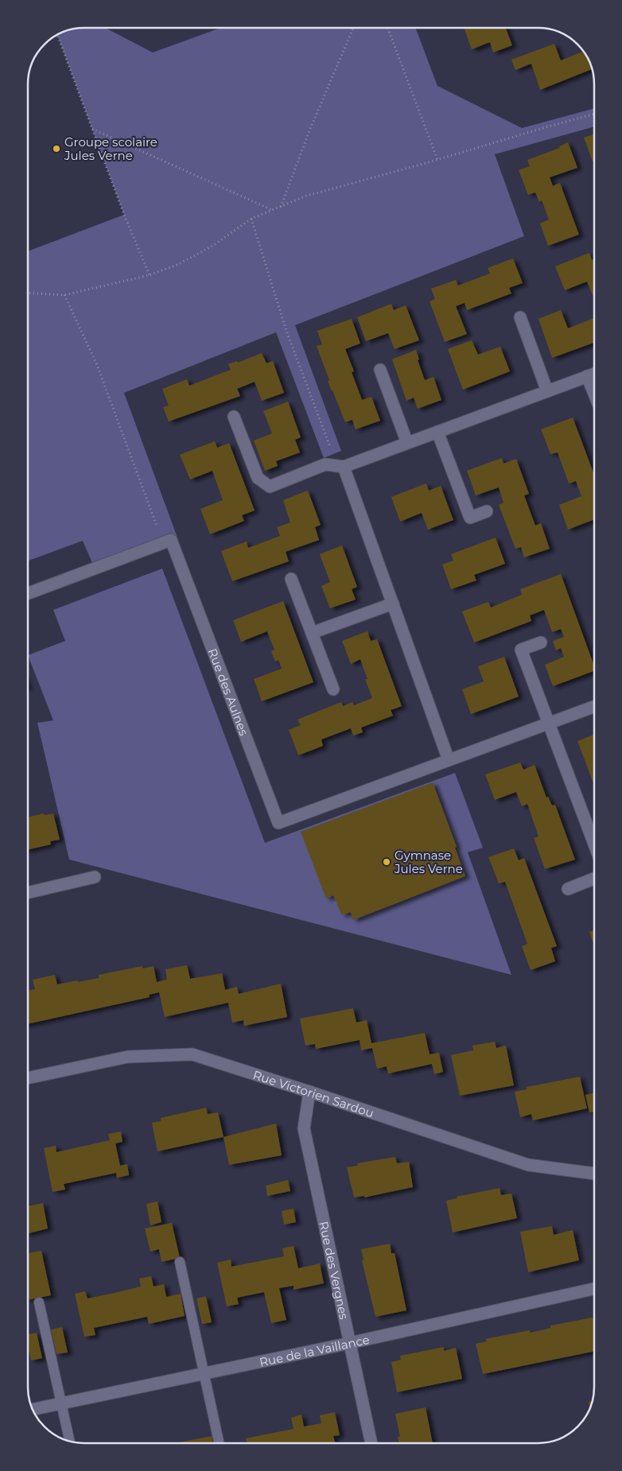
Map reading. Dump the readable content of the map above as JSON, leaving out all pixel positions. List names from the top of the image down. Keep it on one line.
{"streets":{"street":["Rue des Aulnes","Rue Victorien Sardou","Rue des Vergnes","Rue de la Vaillance"]},"crossings":[["Rue Victorien Sardou","Rue des Vergnes"],["Rue des Vergnes","Rue de la Vaillance"]],"places":["Groupe scolaire Jules Verne","Gymnase Jules Verne"]}
